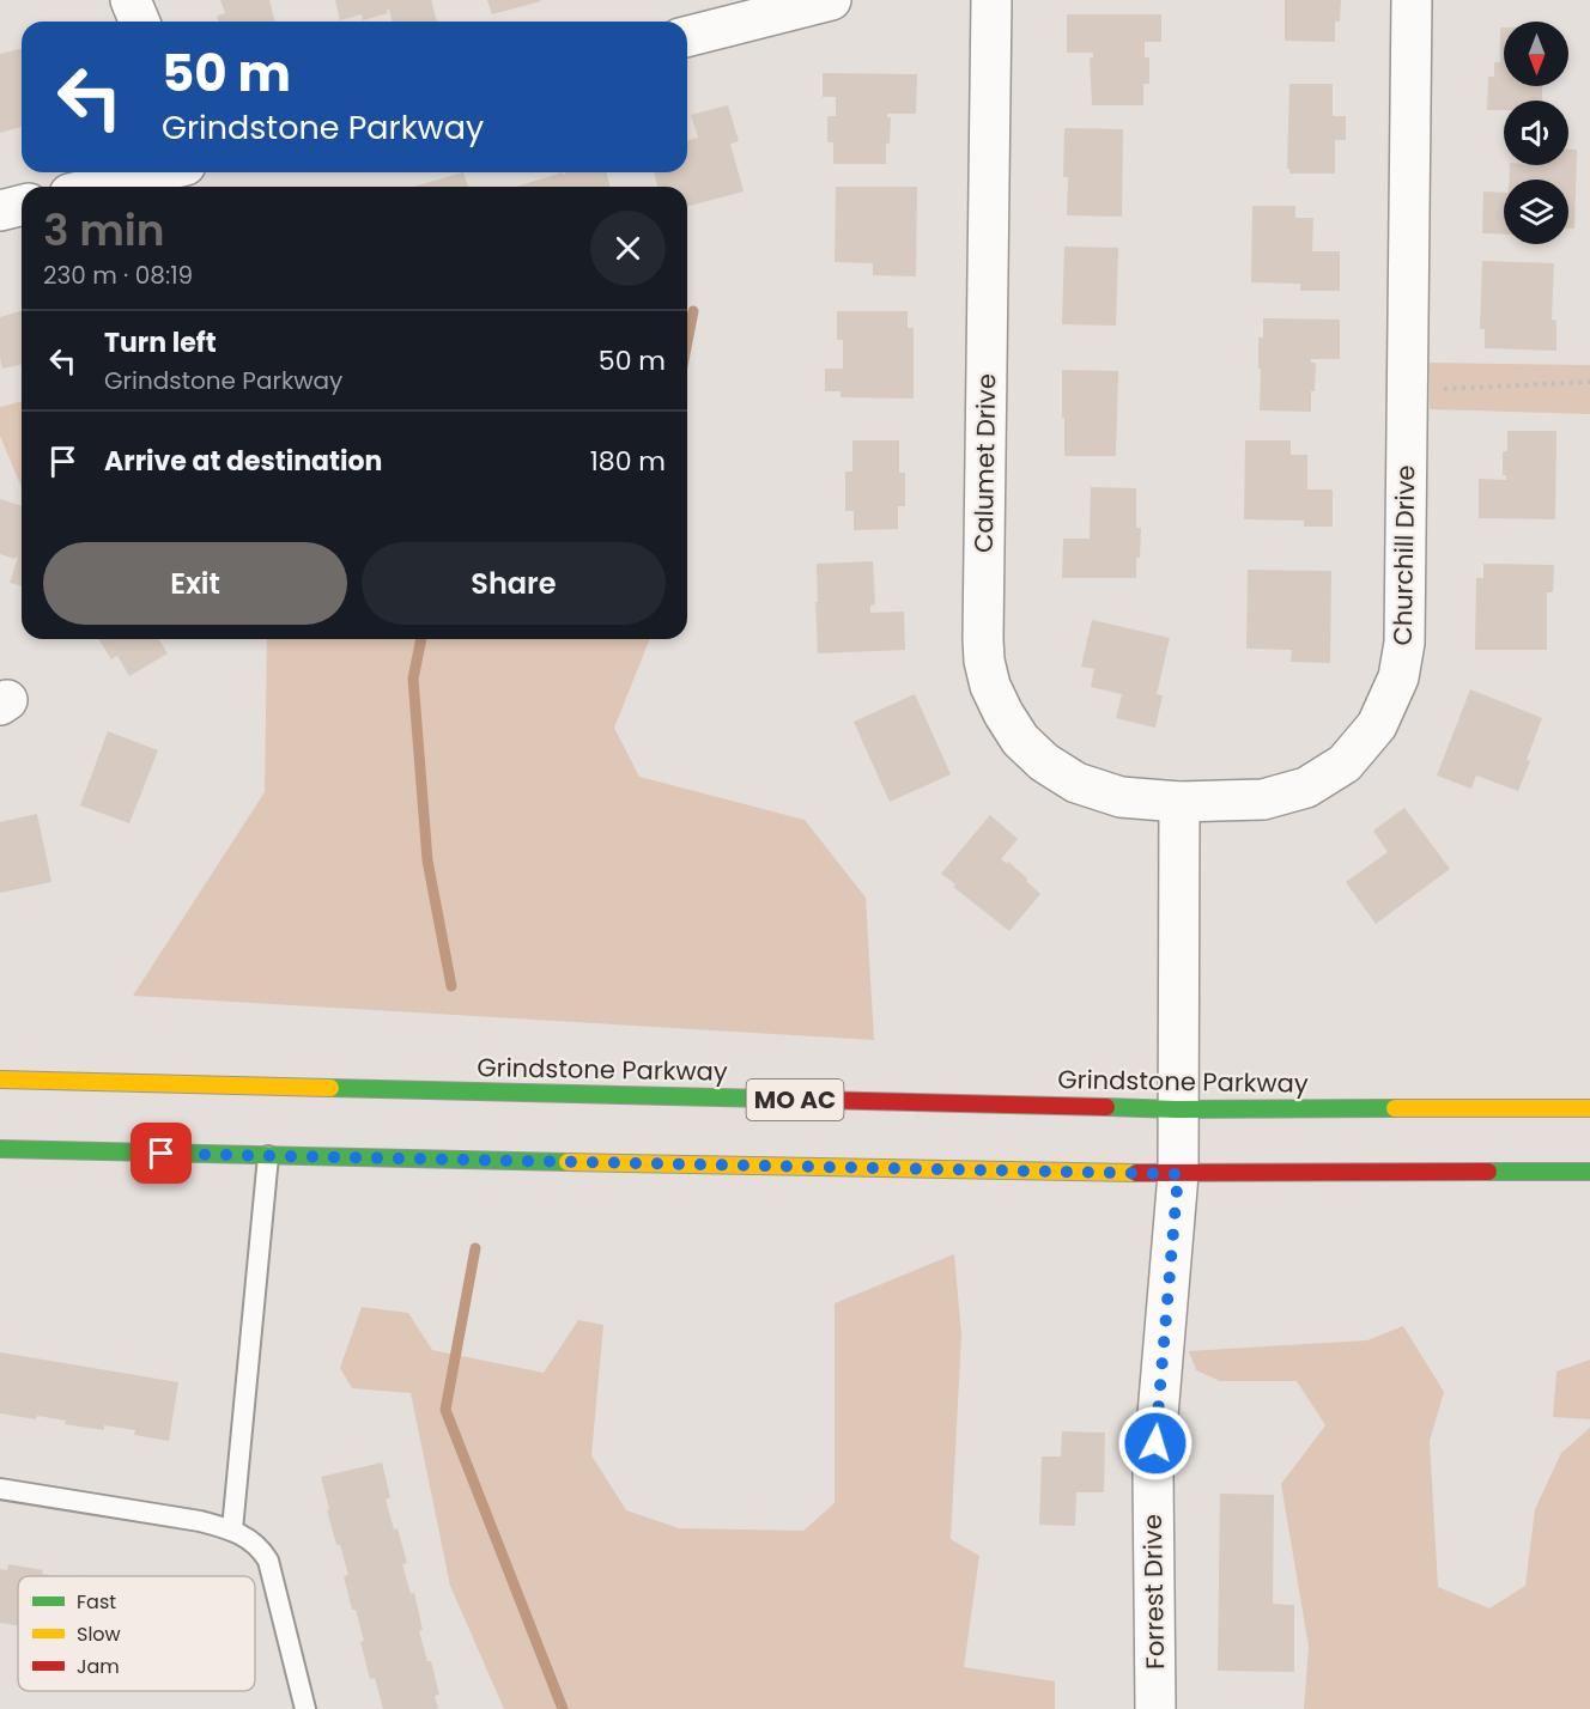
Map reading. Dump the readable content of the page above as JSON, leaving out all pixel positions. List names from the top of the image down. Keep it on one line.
{"streets":{"main road":["Grindstone Parkway","MO AC"],"street":["Calumet Drive","Churchill Drive","Forrest Drive"]},"crossings":[["Calumet Drive","Churchill Drive"]],"legend":["Fast","Slow","Jam"],"north":"bottom","page":{"turn":["50 m","Grindstone Parkway"],"heading":["3 min","230 m · 08:19"],"list":[{"name":"Turn left","note":"Grindstone Parkway","value":"50 m"},{"name":"Arrive at destination","value":"180 m"}],"buttons":["Exit","Share"]}}
